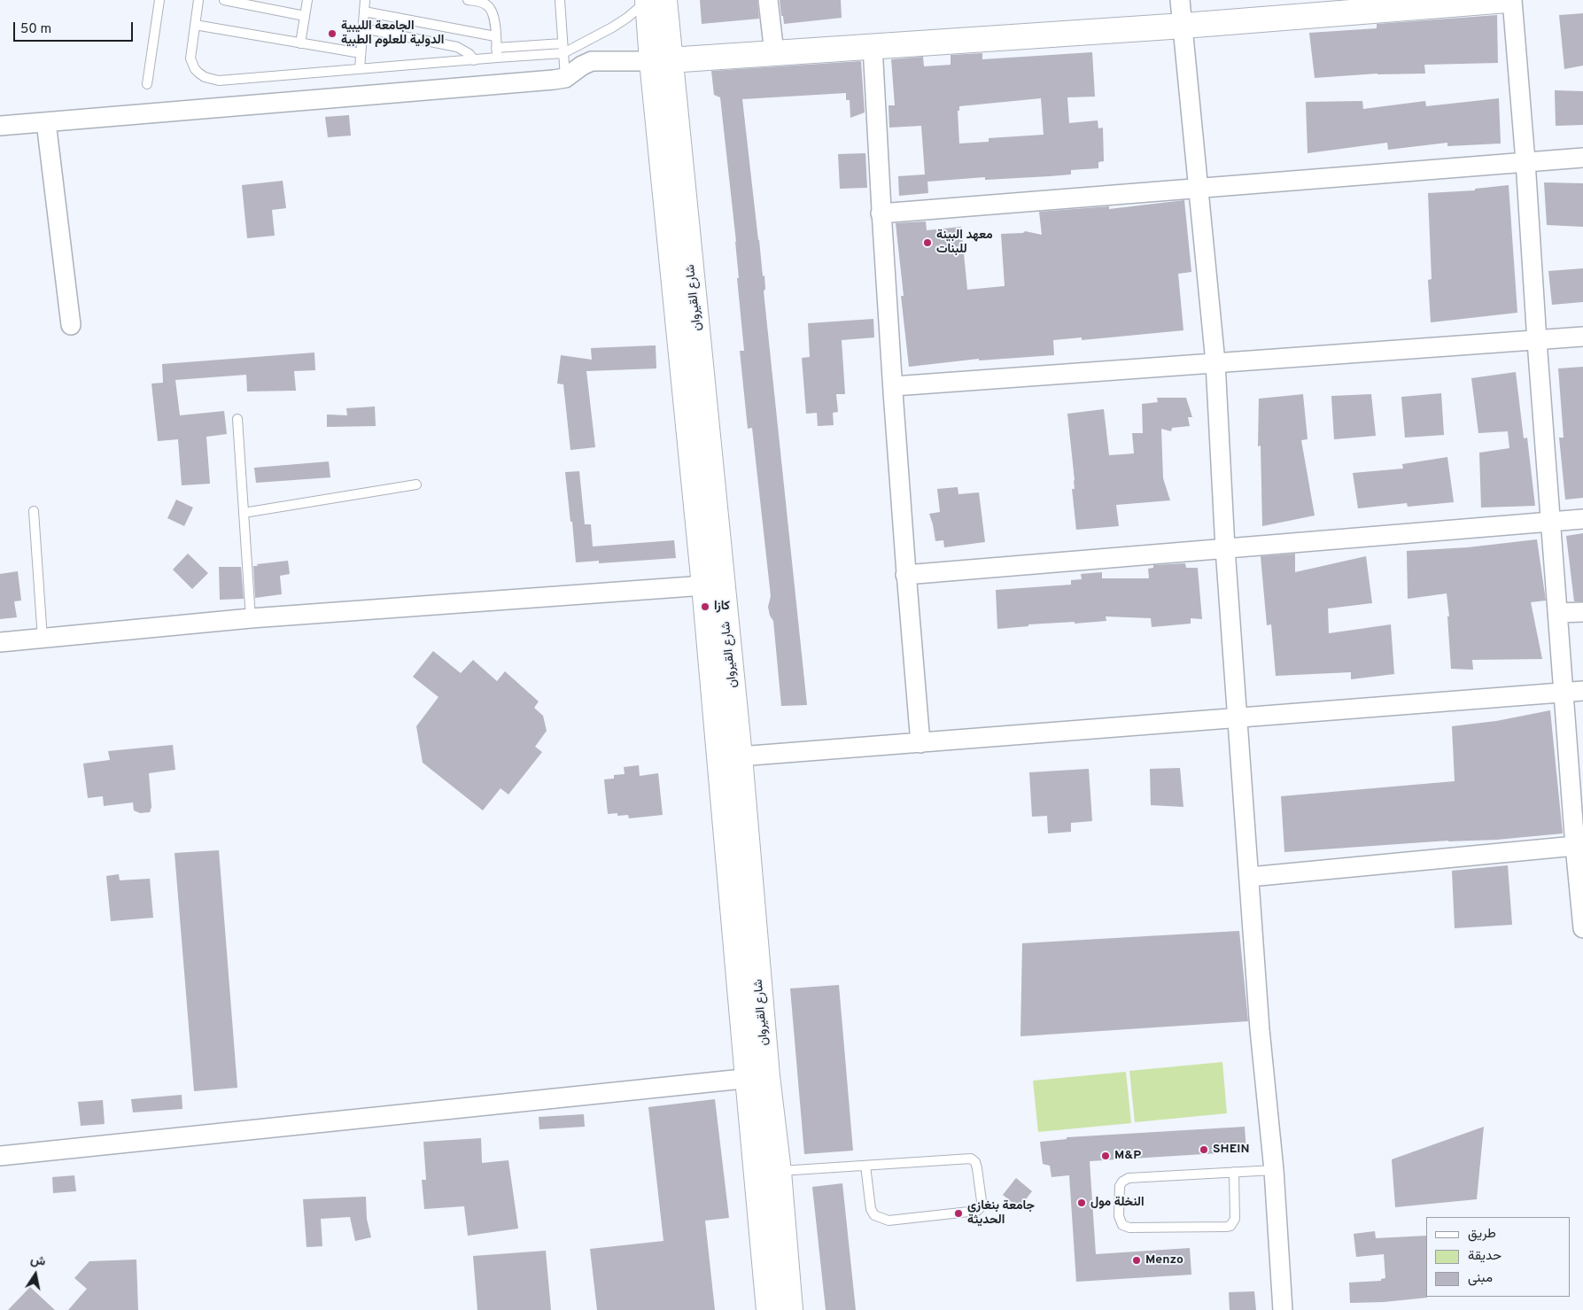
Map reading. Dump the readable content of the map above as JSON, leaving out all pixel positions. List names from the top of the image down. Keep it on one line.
{"streets":{"main road":["شارع القيروان"]},"places":["الجامعة الليبية الدولية للعلوم الطبية","معهد البينة للبنات","كازا","SHEIN","M&P","النخلة مول","جامعة بنغازي الحديثة","Menzo"],"legend":["طريق","حديقة","مبنى"],"scale_bar":"50 m","north":"top"}
